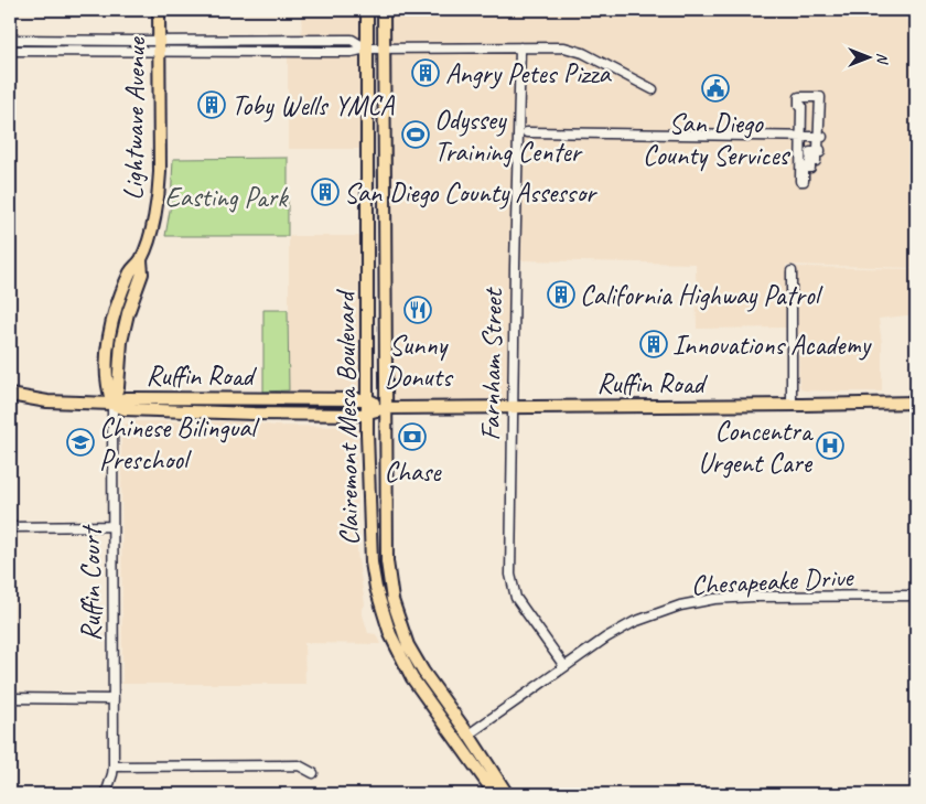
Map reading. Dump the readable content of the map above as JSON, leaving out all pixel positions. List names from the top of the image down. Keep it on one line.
{"streets":{"main road":["Lightwave Avenue","Ruffin Road","Clairemont Mesa Boulevard"],"street":["Farnham Street","Chesapeake Drive","Ruffin Court"]},"crossings":[["Lightwave Avenue","Ruffin Road"],["Lightwave Avenue","Ruffin Court"],["Farnham Street","Ruffin Road"],["Farnham Street","Chesapeake Drive"],["Ruffin Road","Clairemont Mesa Boulevard"],["Ruffin Road","Ruffin Court"],["Clairemont Mesa Boulevard","Chesapeake Drive"]],"parks":["Easting Park"],"places":{"building":["Angry Petes Pizza","Toby Wells YMCA","San Diego County Assessor","California Highway Patrol","Innovations Academy"],"public building":["San Diego County Services"],"sports":["Odyssey Training Center"],"restaurant":["Sunny Donuts"],"bank":["Chase"],"school or university":["Chinese Bilingual Preschool"],"hospital":["Concentra Urgent Care"]},"north":"right"}
